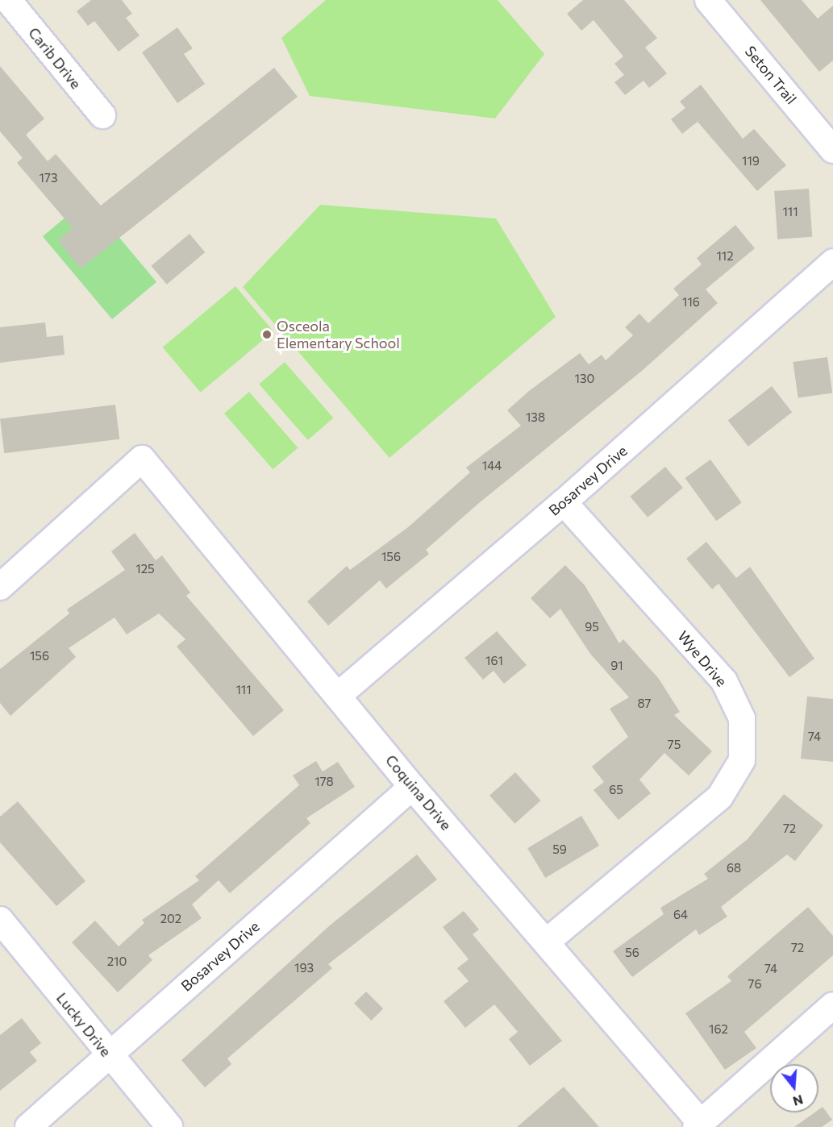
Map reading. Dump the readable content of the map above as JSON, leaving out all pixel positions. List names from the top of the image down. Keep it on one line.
{"streets":{"street":["Carib Drive","Seton Trail","Bosarvey Drive","Wye Drive","Coquina Drive","Lucky Drive"]},"crossings":[["Bosarvey Drive","Wye Drive"],["Bosarvey Drive","Coquina Drive"],["Bosarvey Drive","Lucky Drive"],["Wye Drive","Coquina Drive"]],"places":["Osceola Elementary School"],"house_numbers":["119","173","111","112","116","130","138","144","156","125","95","156","161","91","111","87","74","75","178","65","72","59","68","64","202","72","56","210","193","74","76","162"],"north":"bottom"}
